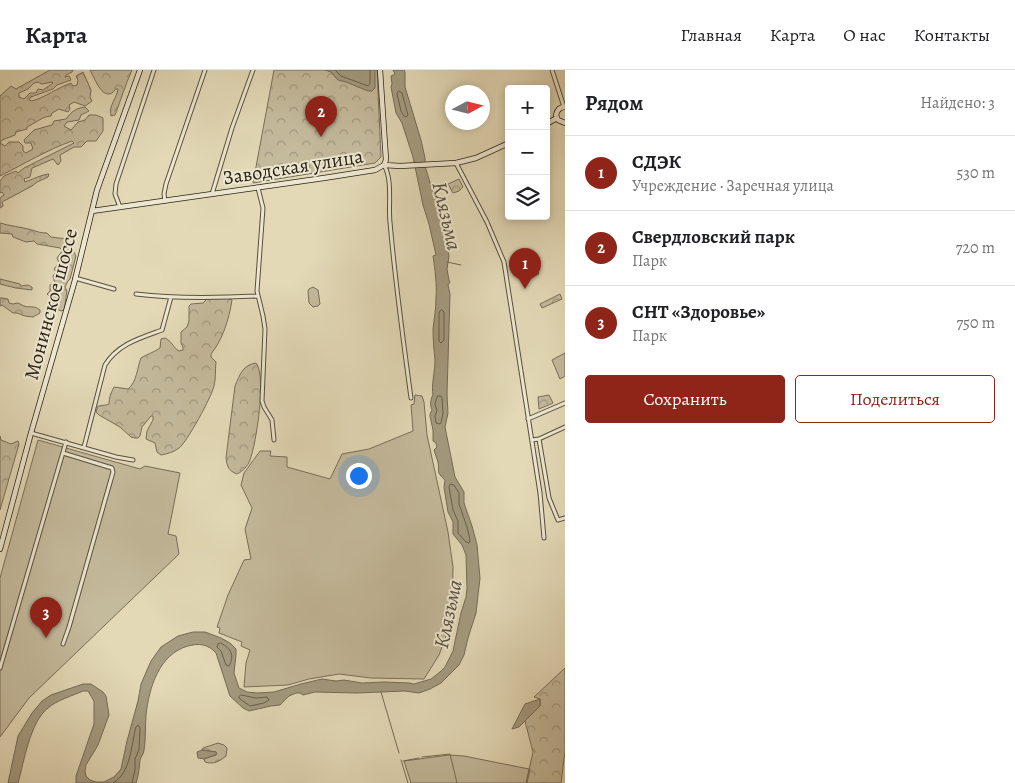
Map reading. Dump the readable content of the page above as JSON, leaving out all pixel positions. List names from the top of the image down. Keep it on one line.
{"streets":{"street":["Заводская улица","Монинское шоссе"]},"crossings":[["Заводская улица","Монинское шоссе"]],"water":["Клязьма"],"north":"right","page":{"header":"Карта","nav":["Главная","Карта","О нас","Контакты"],"heading":["Рядом","Найдено: 3"],"map_buttons":["+","−"],"pins":["2","1","3"],"list":[{"mark":"1","name":"СДЭК","note":"Учреждение · Заречная улица","value":"530 m"},{"mark":"2","name":"Свердловский парк","note":"Парк","value":"720 m"},{"mark":"3","name":"СНТ «Здоровье»","note":"Парк","value":"750 m"}],"buttons":["Сохранить","Поделиться"]}}
